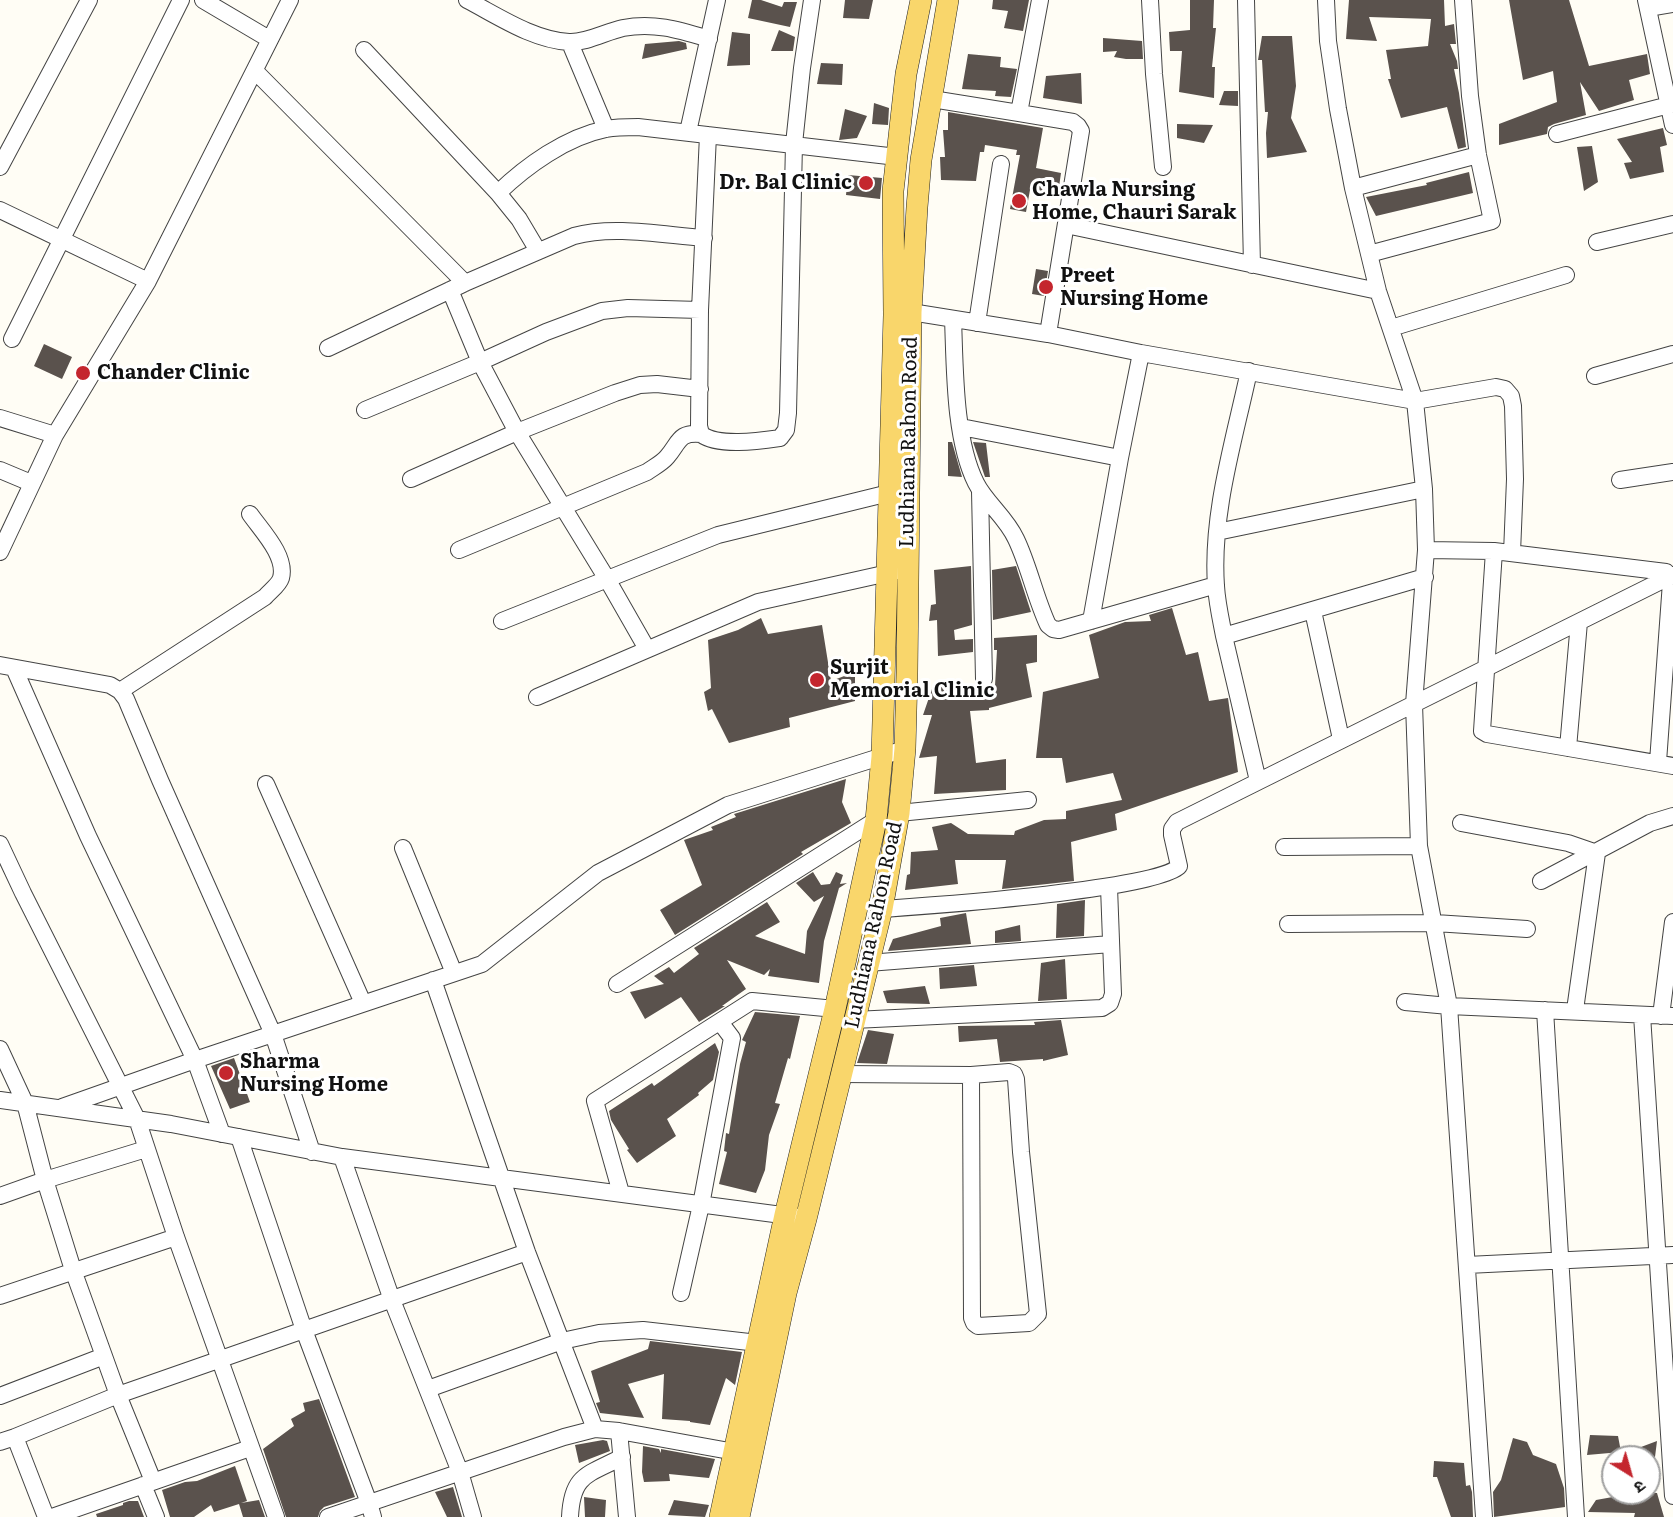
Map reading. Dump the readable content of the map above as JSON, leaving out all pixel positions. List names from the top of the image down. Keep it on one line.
{"streets":{"main road":["Ludhiana Rahon Road"]},"places":["Dr. Bal Clinic","Chawla Nursing Home, Chauri Sarak","Preet Nursing Home","Chander Clinic","Surjit Memorial Clinic","Sharma Nursing Home"],"north":"bottom right"}
